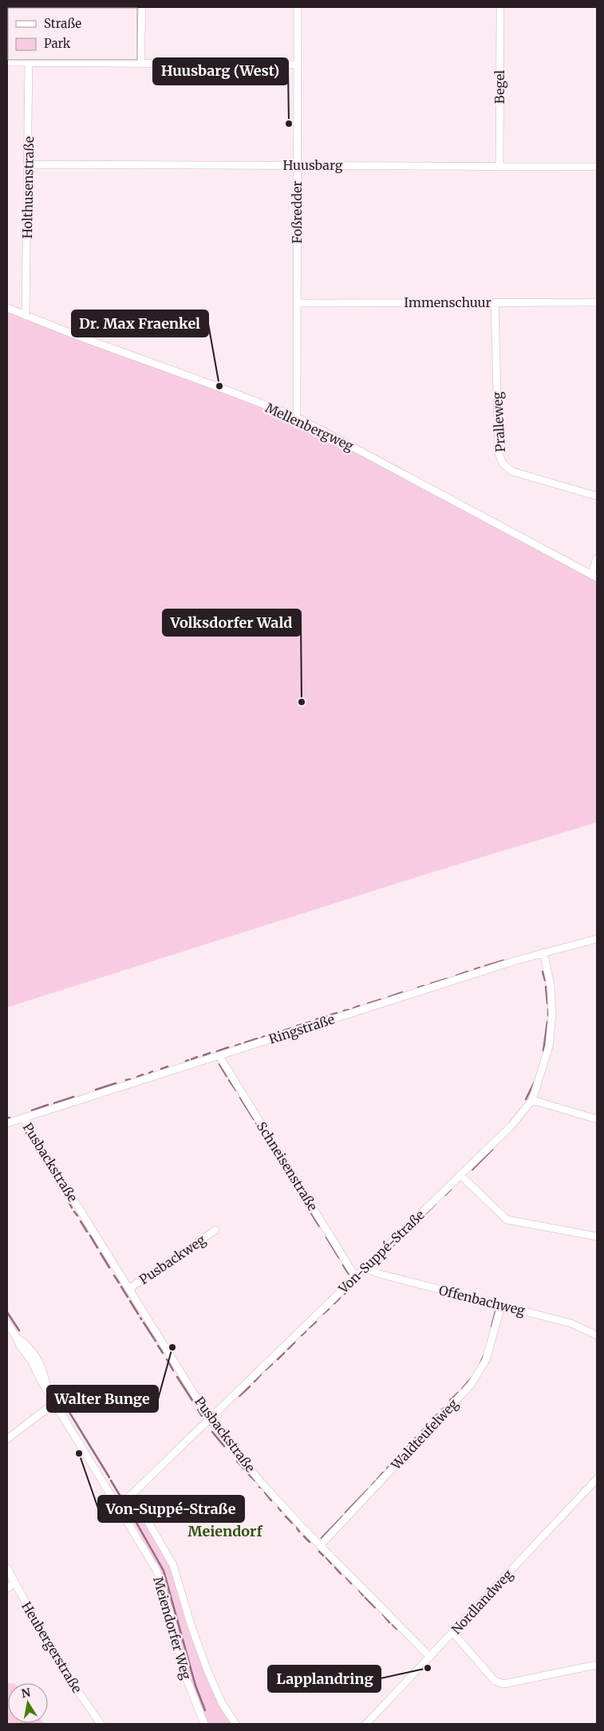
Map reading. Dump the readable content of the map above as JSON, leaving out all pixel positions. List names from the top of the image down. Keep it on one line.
{"streets":{"street":["Begel","Huusbarg","Holthusenstraße","Foßredder","Immenschuur","Pralleweg","Mellenbergweg","Ringstraße","Pusbackstraße","Schneisenstraße","Von-Suppé-Straße","Pusbackweg","Offenbachweg","Waldteufelweg","Nordlandweg","Meiendorfer Weg","Heubergerstraße"]},"crossings":[["Begel","Huusbarg"],["Huusbarg","Holthusenstraße"],["Huusbarg","Foßredder"],["Holthusenstraße","Mellenbergweg"],["Foßredder","Immenschuur"],["Foßredder","Mellenbergweg"],["Immenschuur","Pralleweg"],["Ringstraße","Pusbackstraße"],["Ringstraße","Schneisenstraße"],["Ringstraße","Von-Suppé-Straße"],["Pusbackstraße","Von-Suppé-Straße"],["Pusbackstraße","Pusbackweg"],["Pusbackstraße","Waldteufelweg"],["Pusbackstraße","Nordlandweg"],["Schneisenstraße","Von-Suppé-Straße"],["Von-Suppé-Straße","Offenbachweg"],["Von-Suppé-Straße","Meiendorfer Weg"],["Offenbachweg","Waldteufelweg"]],"districts":["Meiendorf"],"places":["Huusbarg (West)","Dr. Max Fraenkel","Volksdorfer Wald","Walter Bunge","Von-Suppé-Straße","Lapplandring"],"legend":["Straße","Park"],"north":"top"}
